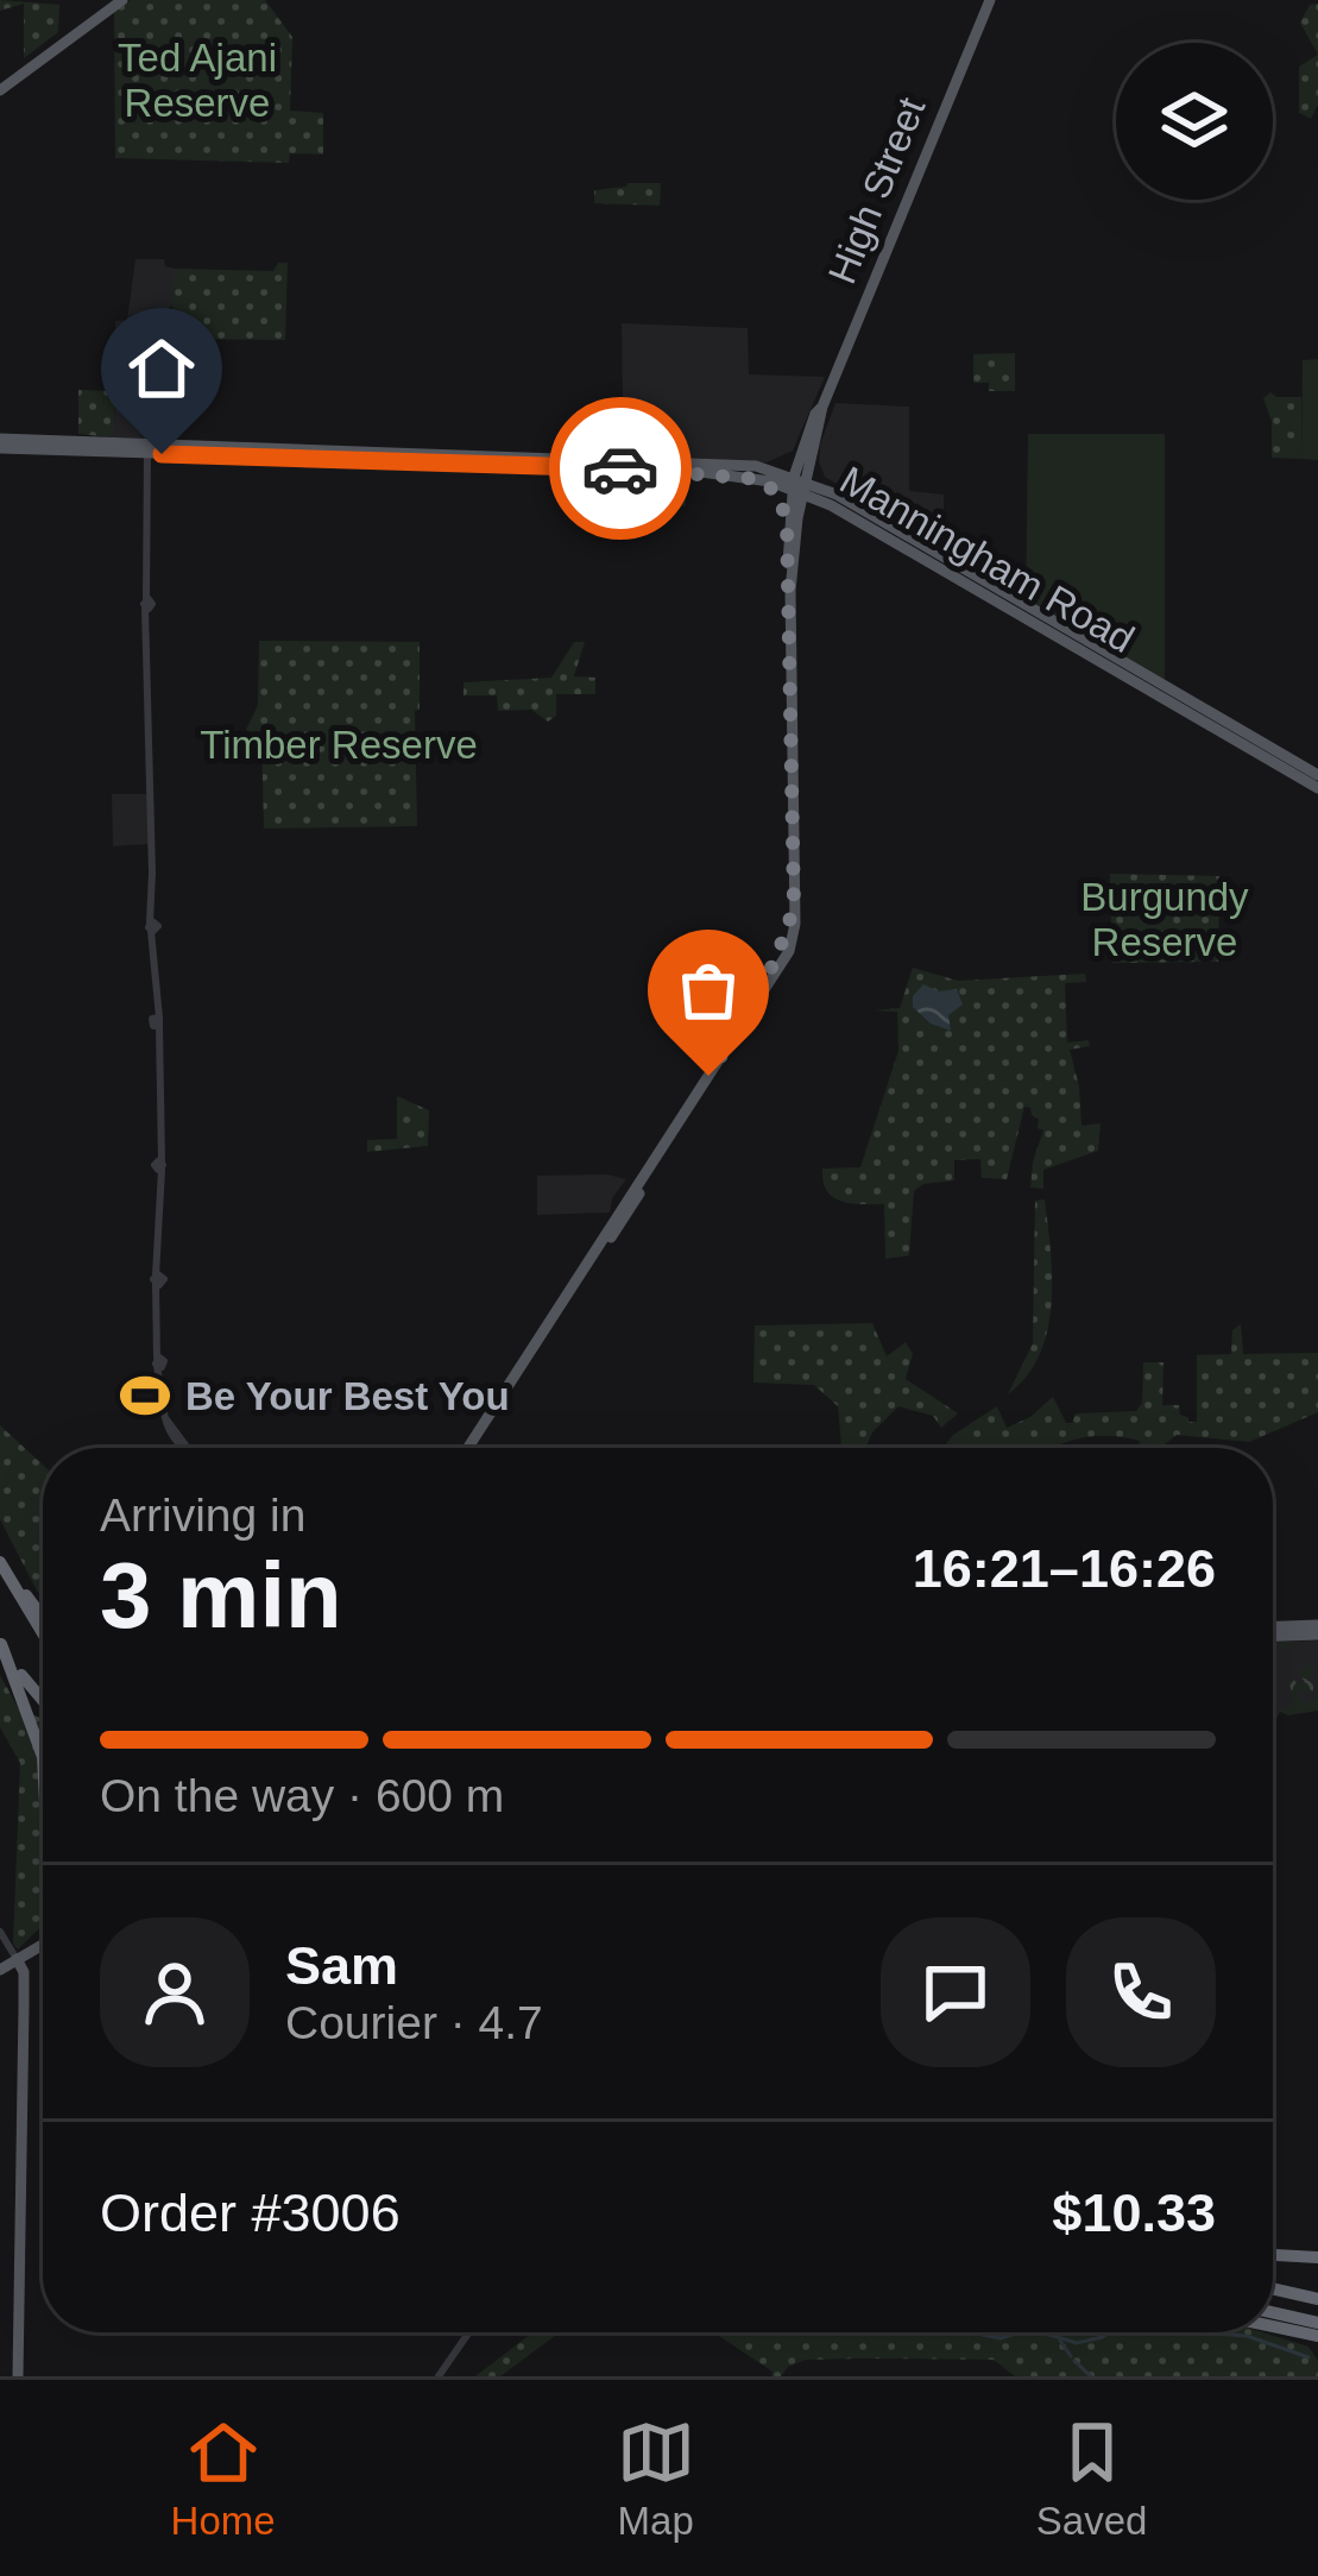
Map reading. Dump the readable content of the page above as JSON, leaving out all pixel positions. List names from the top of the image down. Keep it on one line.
{"streets":{"main road":["High Street","Manningham Road"]},"crossings":[["High Street","Manningham Road"]],"parks":["Ted Ajani Reserve","Timber Reserve","Burgundy Reserve"],"places":{"sports":["Be Your Best You"]},"page":{"heading":["3 min","Arriving in","16:21–16:26"],"panel":["Sam","Courier · 4.7","Order #3006","$10.33"],"bar":"On the way · 600 m","tabs":["Home","Map","Saved"]}}
